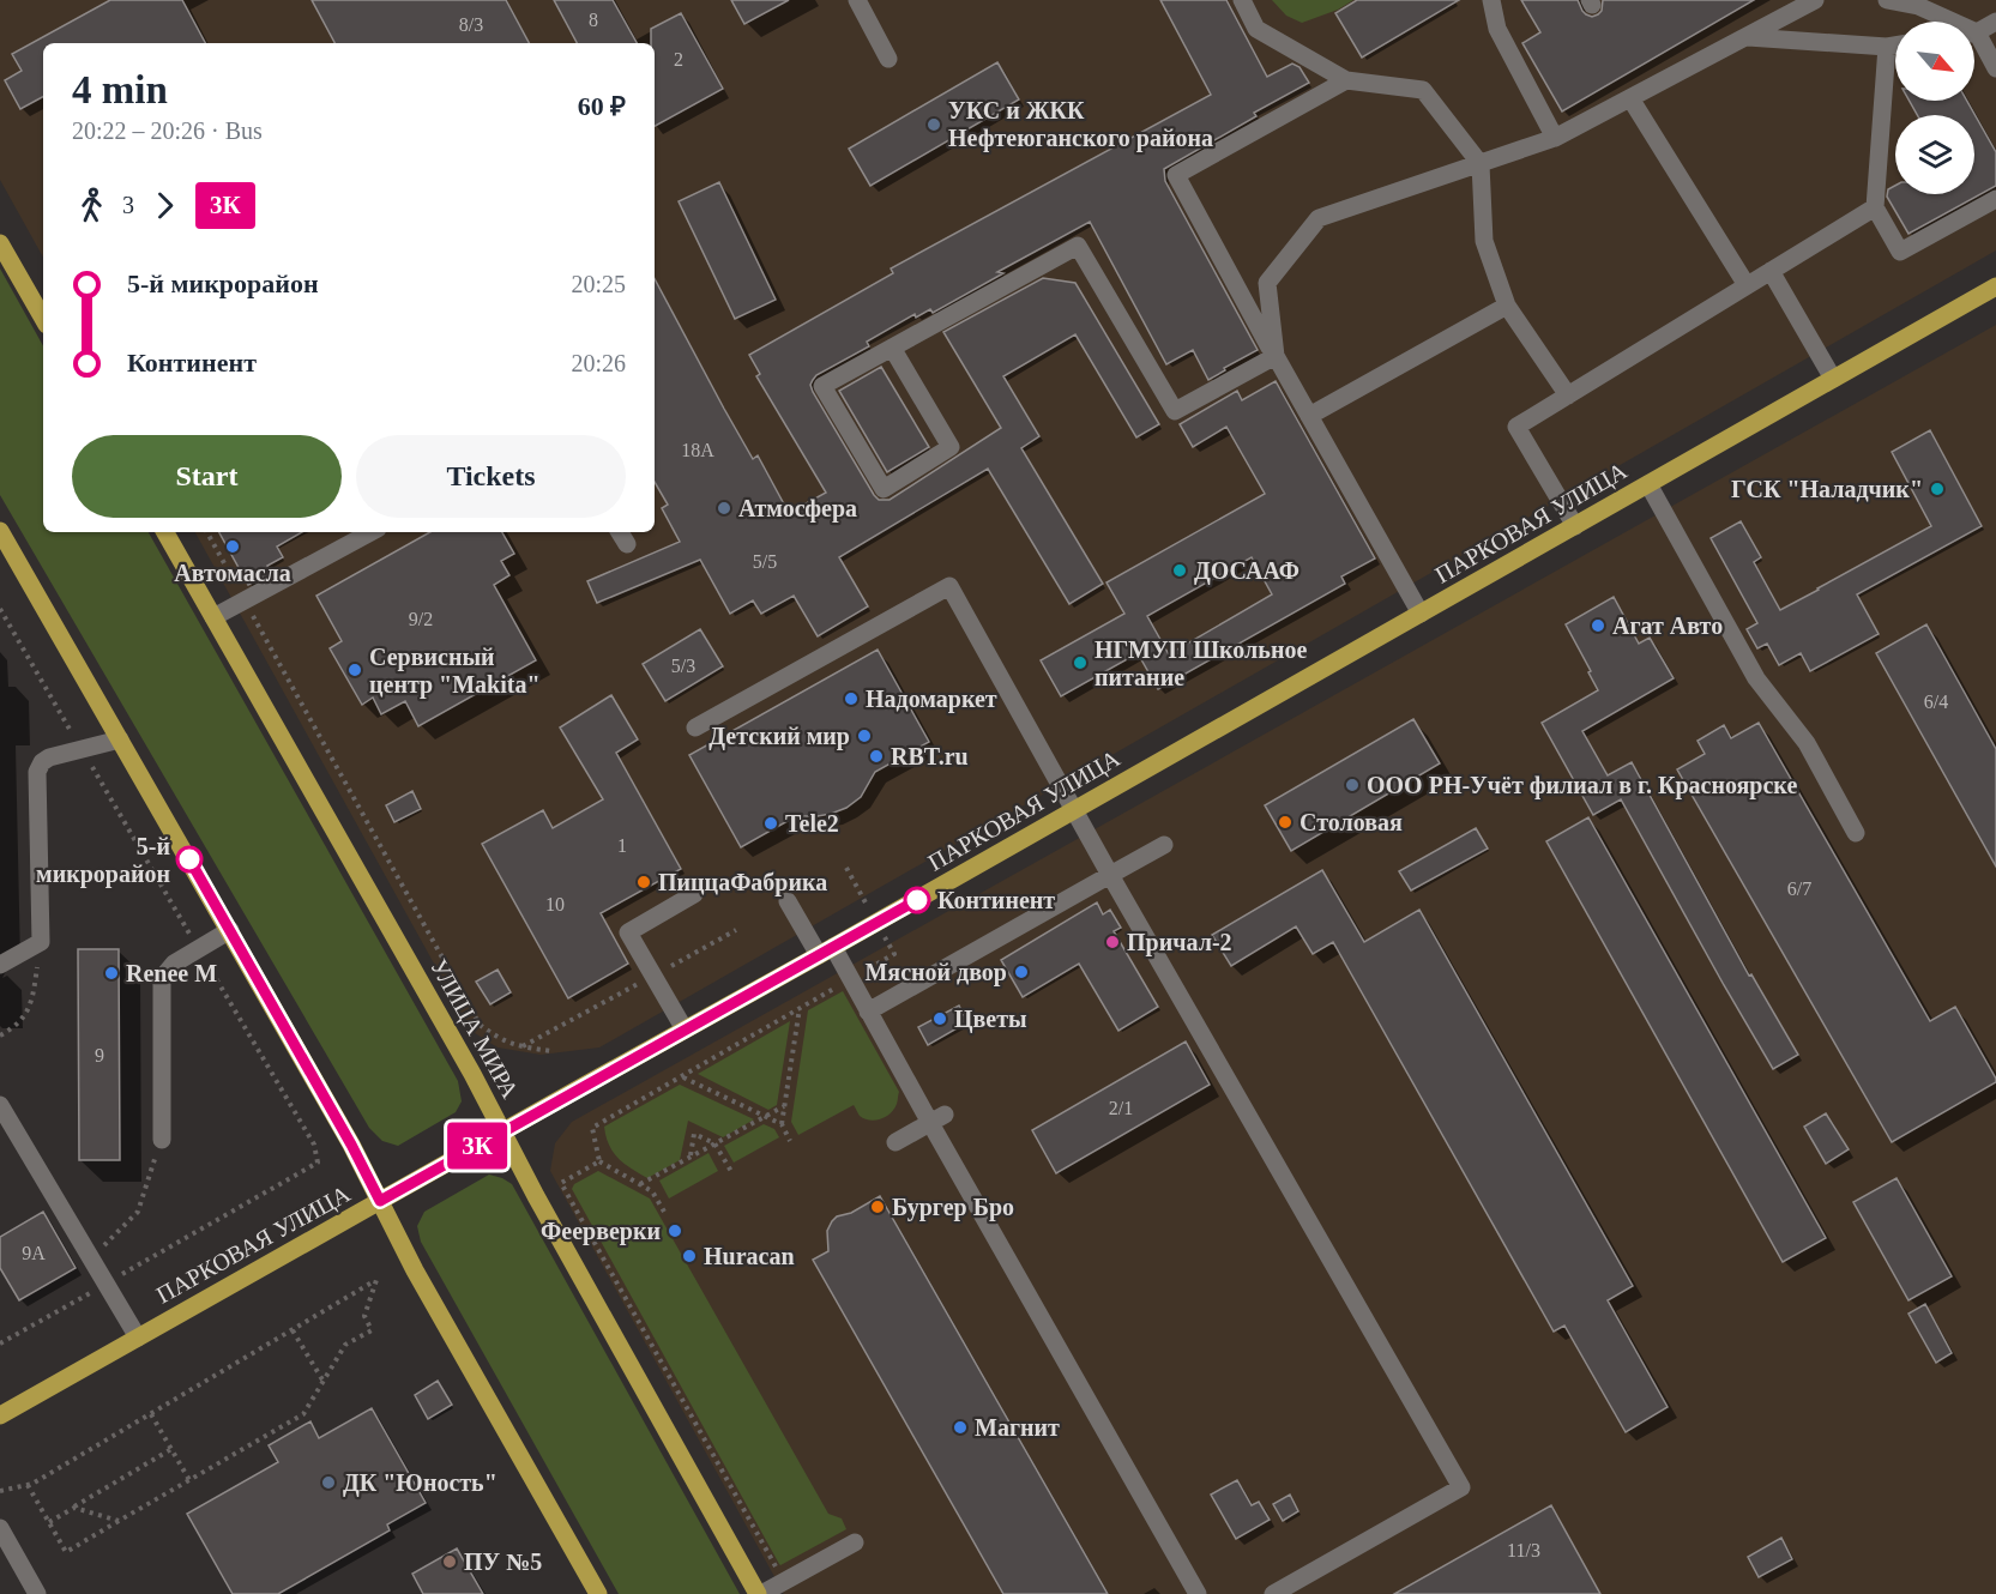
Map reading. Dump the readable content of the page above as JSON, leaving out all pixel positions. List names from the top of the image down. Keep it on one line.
{"streets":{"main road":["ПАРКОВАЯ УЛИЦА","УЛИЦА МИРА"]},"crossings":[["ПАРКОВАЯ УЛИЦА","УЛИЦА МИРА"]],"places":["УКС и ЖКК Нефтеюганского района","ГСК \"Наладчик\"","Атмосфера","Автомасла","ДОСААФ","Агат Авто","НГМУП Школьное питание","Сервисный центр \"Makita\"","Надомаркет","Детский мир","RBT.ru","ООО РН-Учёт филиал в г. Красноярске","Столовая","Tele2","5-й микрорайон","ПиццаФабрика","Континент","Причал-2","Мясной двор","Renee M","Цветы","Бургер Бро","Феерверки","Huracan","Магнит","ДК \"Юность\"","ПУ №5"],"lines":["bus line 3К"],"house_numbers":["8","8/3","2","18А","5/5","9/2","5/3","6/4","1","6/7","10","9","2/1","9А","11/3"],"north":"bottom right","page":{"on_map":"3К","heading":["4 min","20:22 – 20:26 · Bus","60 ₽"],"legs":["3","3К"],"list":[{"name":"5-й микрорайон","value":"20:25"},{"name":"Континент","value":"20:26"}],"buttons":["Start","Tickets"]}}
